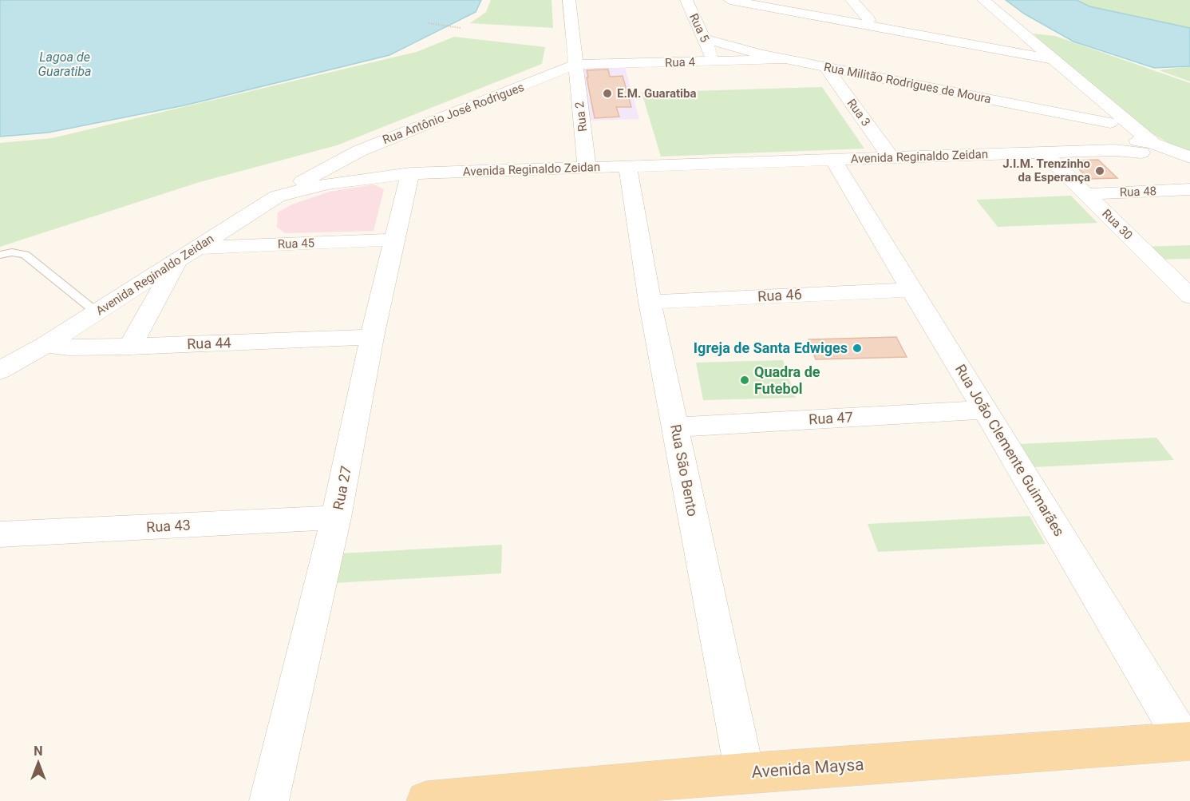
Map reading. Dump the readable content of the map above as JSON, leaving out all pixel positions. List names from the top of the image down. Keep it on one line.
{"streets":{"main road":["Avenida Maysa"],"street":["Rua 5","Rua 4","Rua Militão Rodrigues de Moura","Rua 3","Rua Antônio José Rodrigues","Rua 2","Avenida Reginaldo Zeidan","Rua 48","Rua 30","Rua 45","Rua 46","Rua 44","Rua 47","Rua João Clemente Guimarães","Rua São Bento","Rua 27","Rua 43"]},"crossings":[["Rua 5","Rua 4"],["Rua 5","Rua Militão Rodrigues de Moura"],["Rua 4","Rua Militão Rodrigues de Moura"],["Rua 4","Rua Antônio José Rodrigues"],["Rua 4","Rua 2"],["Rua Militão Rodrigues de Moura","Rua 3"],["Rua 3","Avenida Reginaldo Zeidan"],["Rua Antônio José Rodrigues","Rua 2"],["Rua Antônio José Rodrigues","Avenida Reginaldo Zeidan"],["Rua 2","Avenida Reginaldo Zeidan"],["Avenida Reginaldo Zeidan","Rua 30"],["Avenida Reginaldo Zeidan","Rua 45"],["Avenida Reginaldo Zeidan","Rua 44"],["Avenida Reginaldo Zeidan","Rua João Clemente Guimarães"],["Avenida Reginaldo Zeidan","Rua São Bento"],["Avenida Reginaldo Zeidan","Rua 27"],["Rua 48","Rua 30"],["Rua 45","Rua 27"],["Rua 46","Rua João Clemente Guimarães"],["Rua 46","Rua São Bento"],["Rua 44","Rua 27"],["Rua 47","Rua João Clemente Guimarães"],["Rua 47","Rua São Bento"],["Rua João Clemente Guimarães","Avenida Maysa"],["Rua São Bento","Avenida Maysa"],["Rua 27","Rua 43"]],"water":["Lagoa de Guaratiba"],"places":["E.M. Guaratiba","J.I.M. Trenzinho da Esperança","Igreja de Santa Edwiges","Quadra de Futebol"],"north":"top"}
